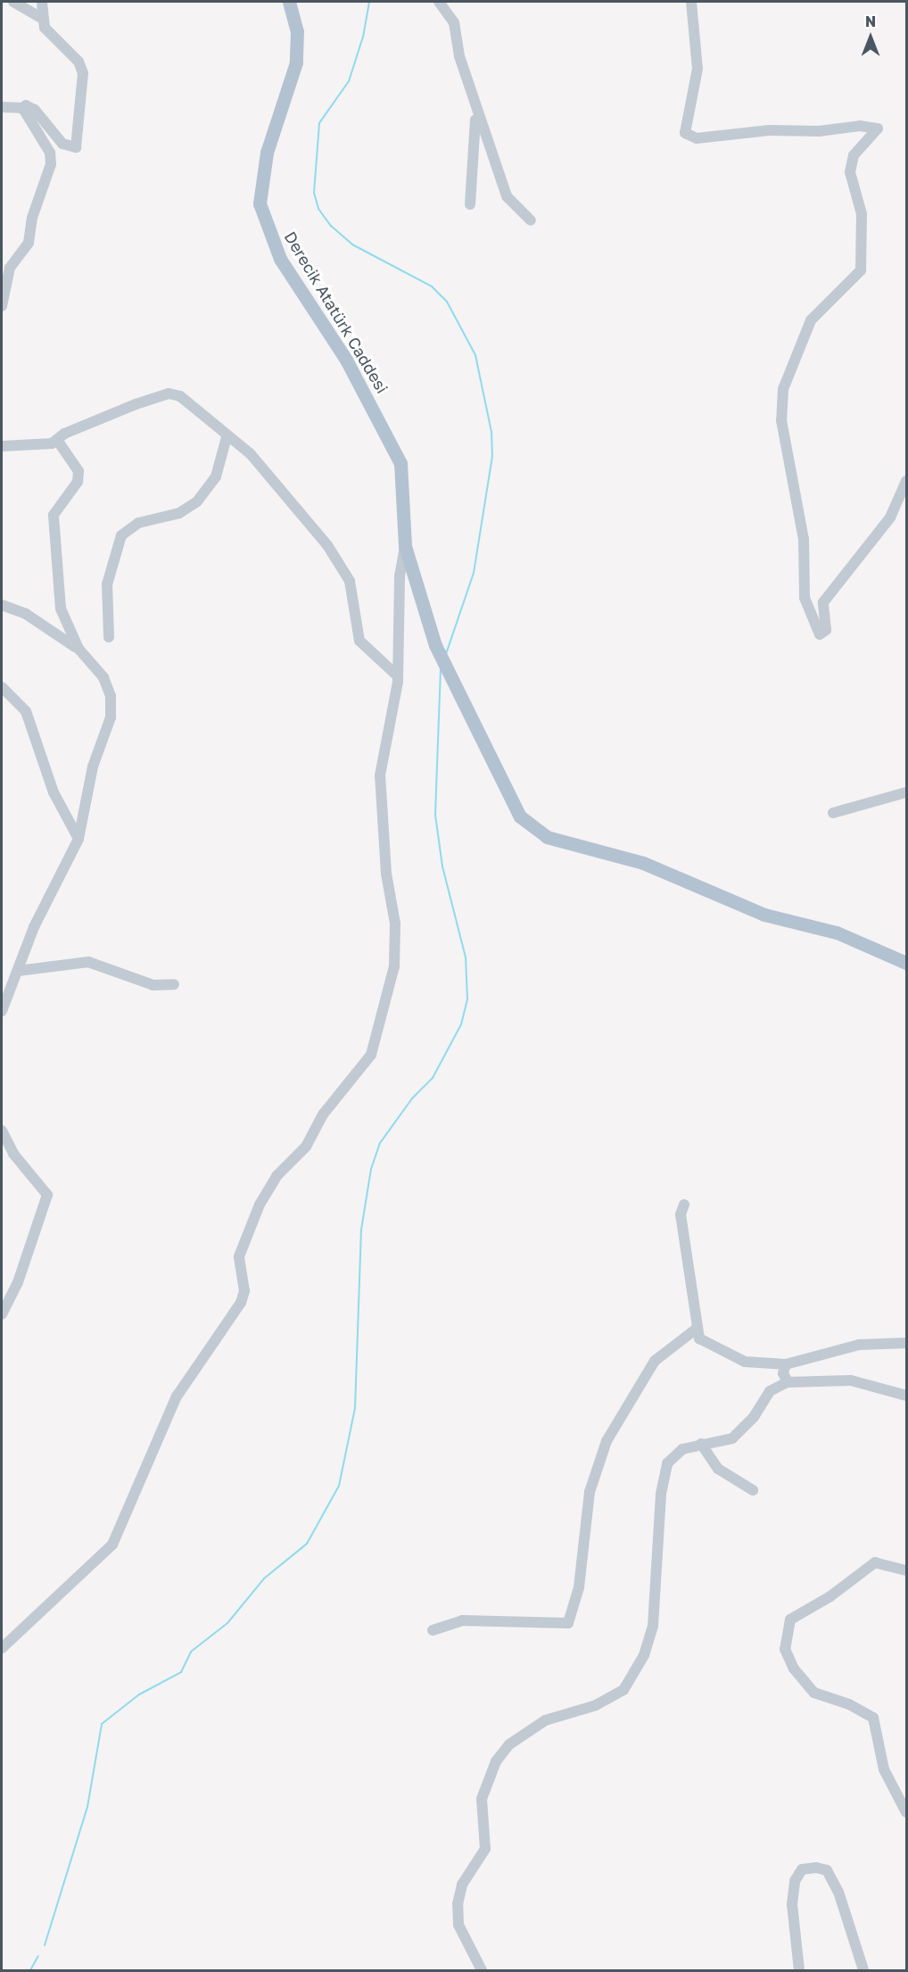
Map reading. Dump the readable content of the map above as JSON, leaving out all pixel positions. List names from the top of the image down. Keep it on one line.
{"streets":{"main road":["Derecik Atatürk Caddesi"]},"north":"top"}
